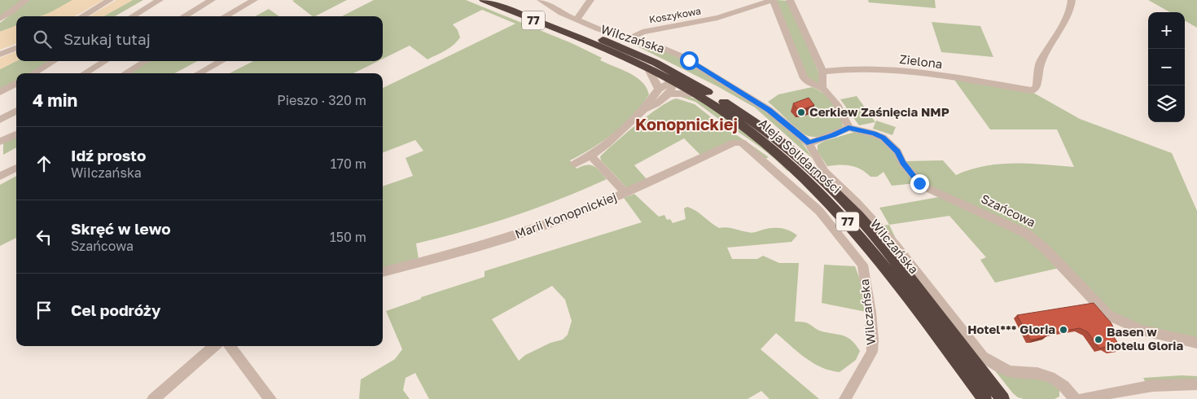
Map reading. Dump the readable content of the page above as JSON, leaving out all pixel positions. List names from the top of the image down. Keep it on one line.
{"streets":{"highway":["77","Aleja Solidarności"],"street":["Koszykowa","WiIczańska","Zielona","Szańcowa","Marii Konopnickiej","Wilczańska"]},"crossings":[["Koszykowa","WiIczańska"],["Marii Konopnickiej","Wilczańska"]],"districts":["Konopnickiej"],"places":["Cerkiew Zaśnięcia NMP","Hotel*** Gloria","Basen w hotelu Gloria"],"page":{"map_buttons":["+","−"],"search":"Szukaj tutaj","heading":["4 min","Pieszo · 320 m"],"list":[["Idź prosto","WiIczańska","170 m"],["Skręć w lewo","Szańcowa","150 m"],"Cel podróży"]}}
